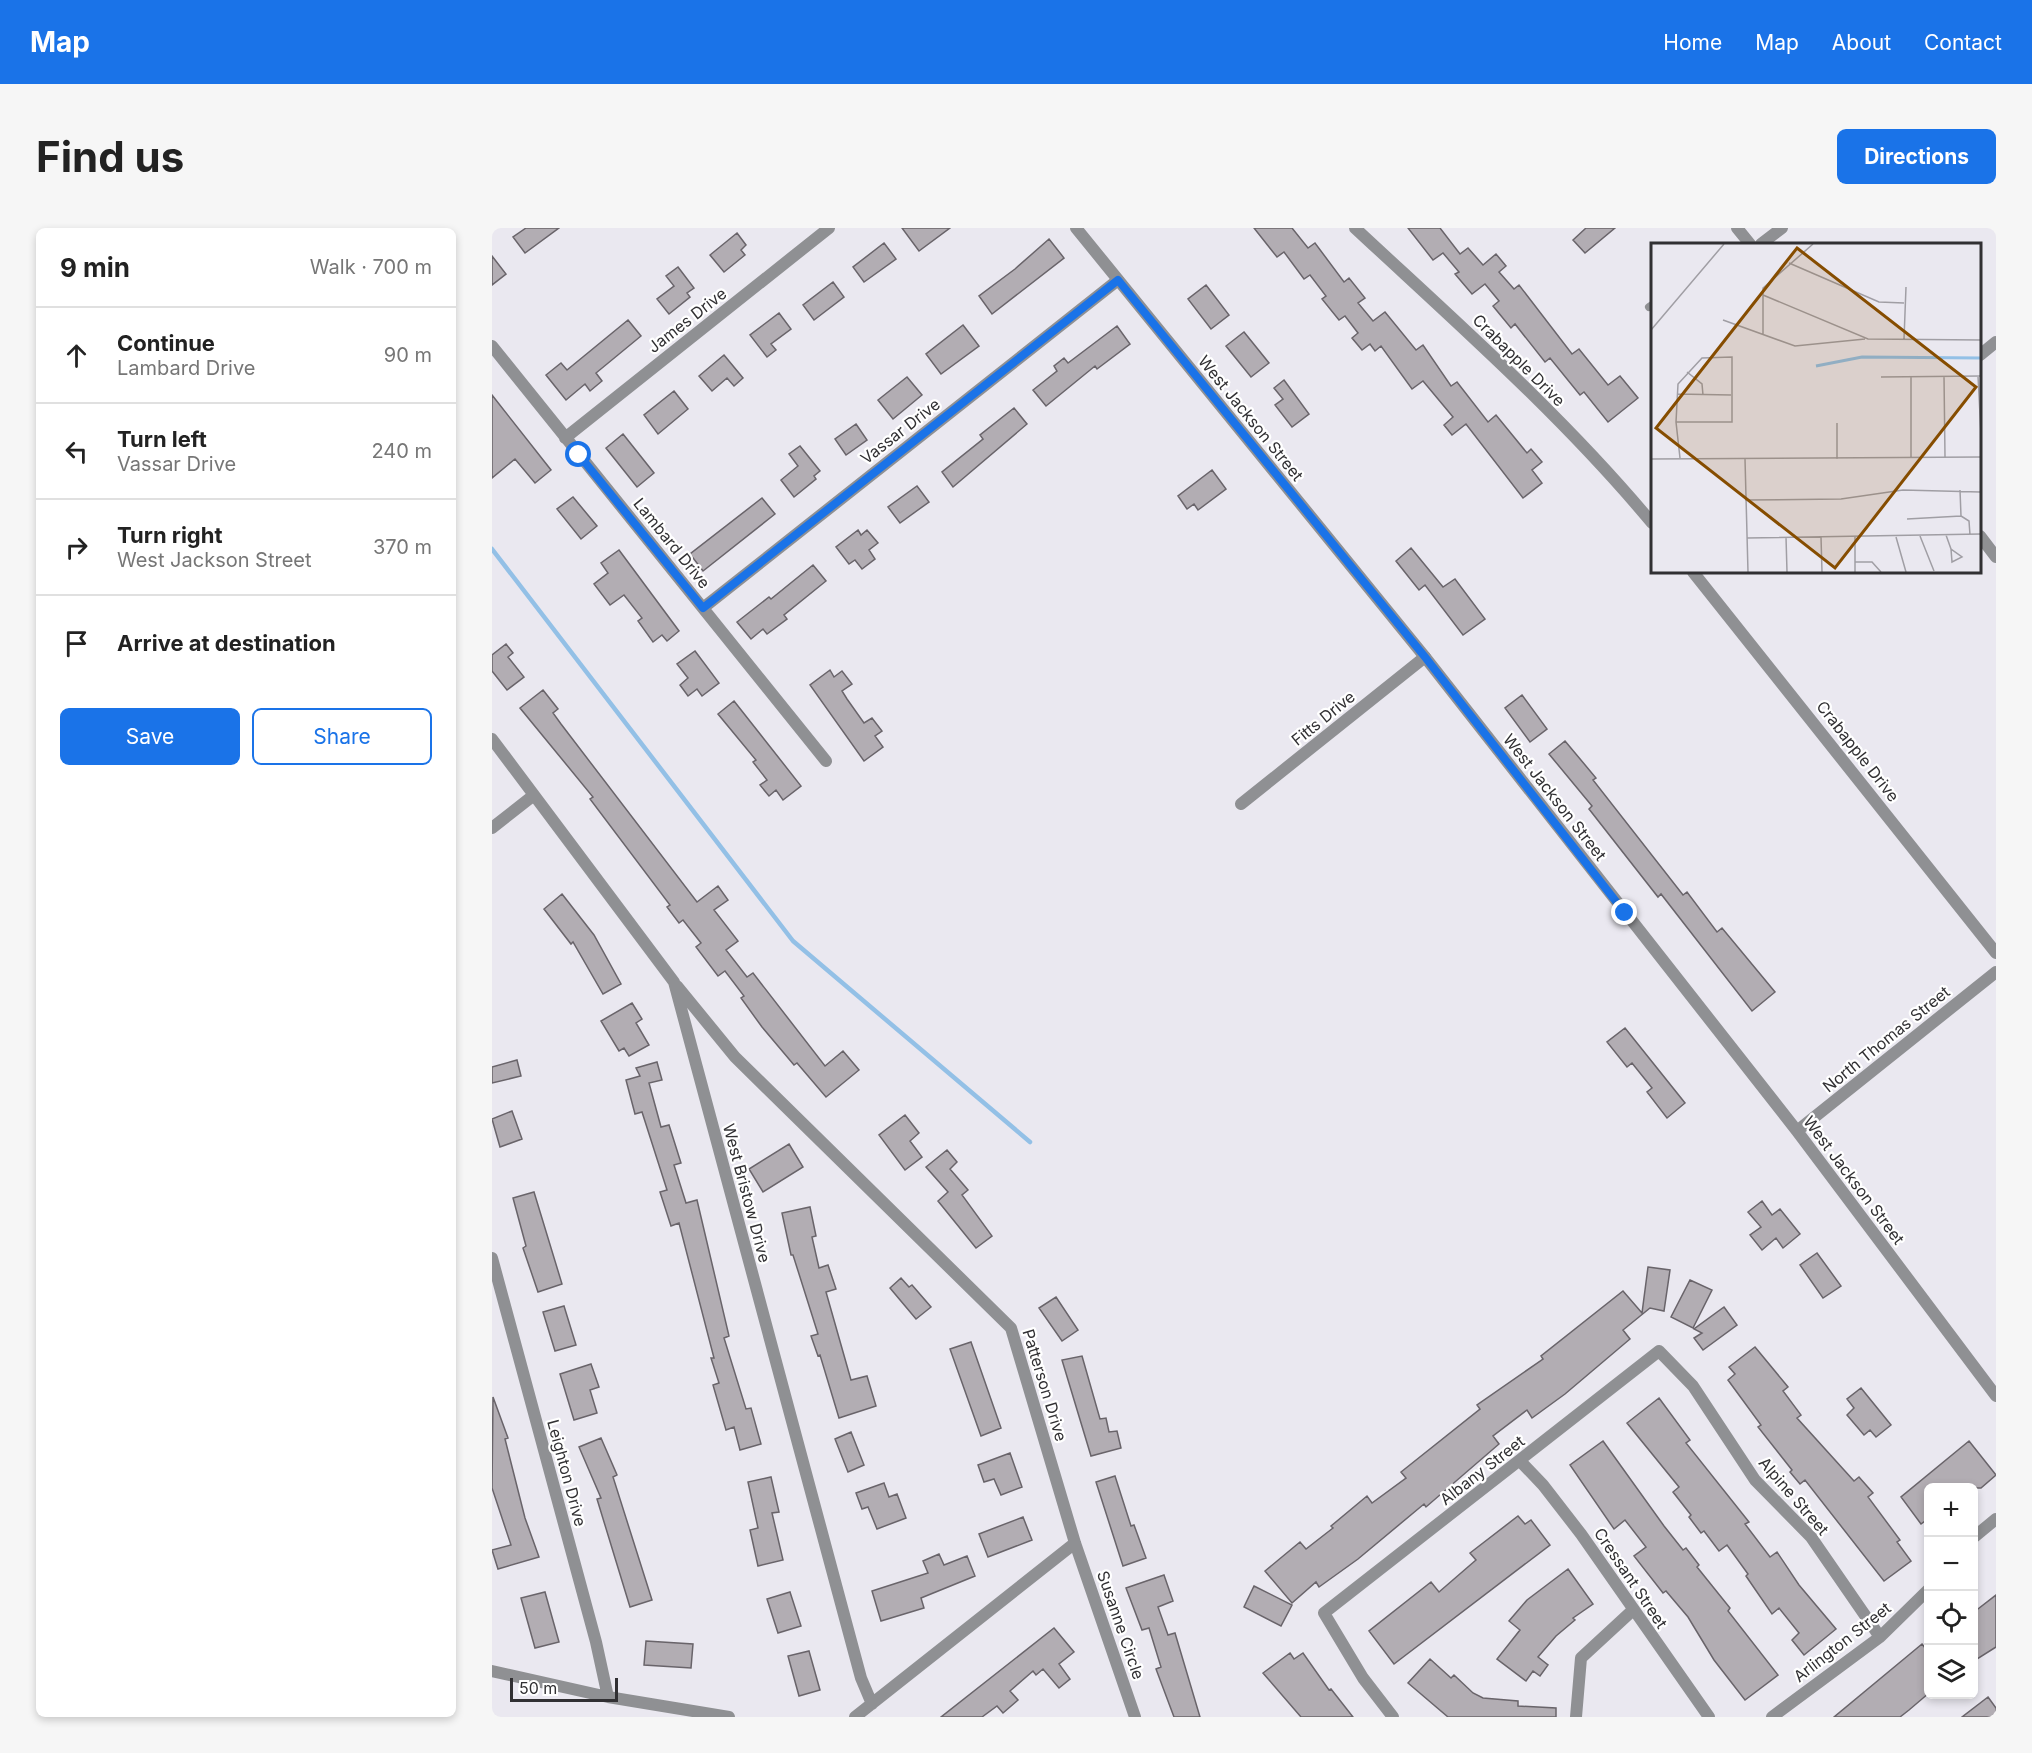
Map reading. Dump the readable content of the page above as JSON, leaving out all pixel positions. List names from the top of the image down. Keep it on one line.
{"streets":{"street":["James Drive","Crabapple Drive","West Jackson Street","Vassar Drive","Lambard Drive","Fitts Drive","North Thomas Street","West Bristow Drive","Patterson Drive","Albany Street","Leighton Drive","Alpine Street","Cressant Street","Susanne Circle","Arlington Street"]},"crossings":[["James Drive","Lambard Drive"],["West Jackson Street","Vassar Drive"],["West Jackson Street","Fitts Drive"],["West Jackson Street","North Thomas Street"],["Vassar Drive","Lambard Drive"],["West Bristow Drive","Patterson Drive"],["Patterson Drive","Susanne Circle"],["Albany Street","Alpine Street"],["Albany Street","Cressant Street"],["Alpine Street","Arlington Street"]],"scale_bar":"50 m","page":{"header":"Map","nav":["Home","Map","About","Contact"],"buttons":["Directions",["Save","Share"]],"title":"Find us","heading":["9 min","Walk · 700 m"],"list":[["Continue","Lambard Drive","90 m"],["Turn left","Vassar Drive","240 m"],["Turn right","West Jackson Street","370 m"],"Arrive at destination"],"map_buttons":["+","−"],"scale":"50 m"}}
